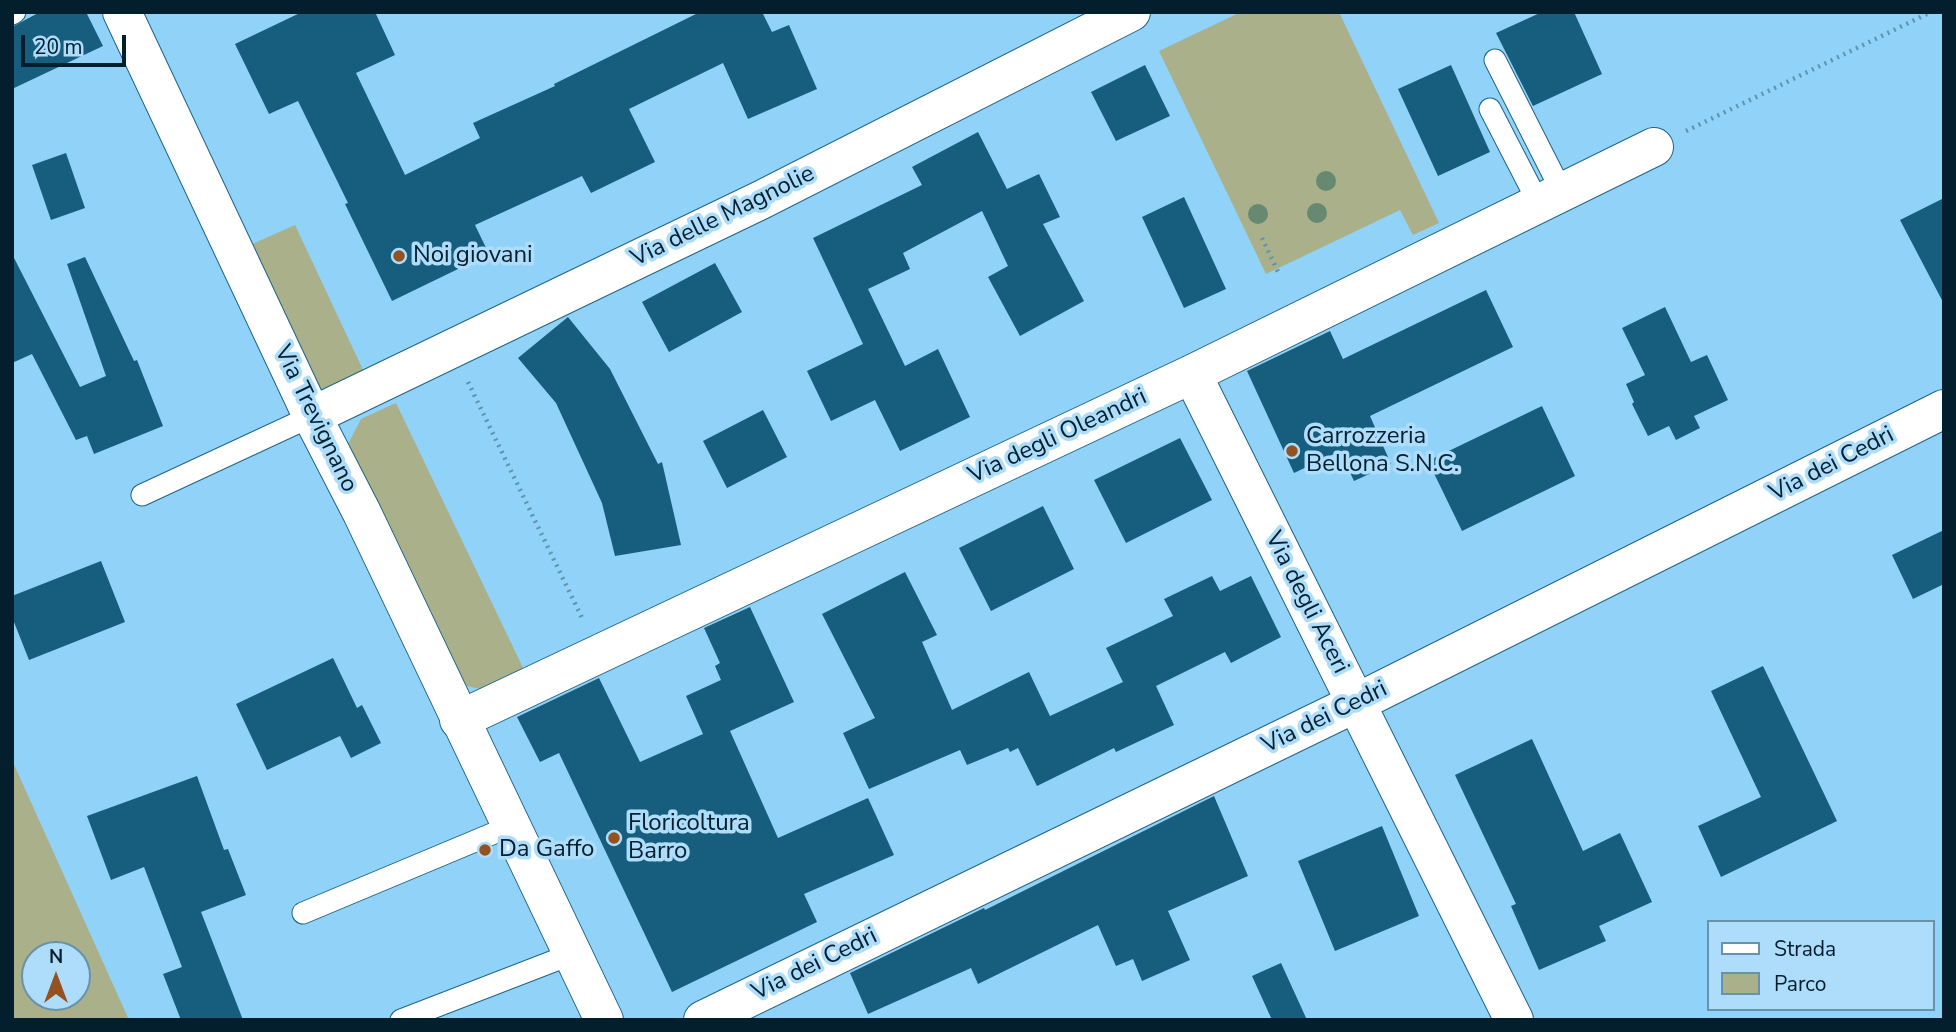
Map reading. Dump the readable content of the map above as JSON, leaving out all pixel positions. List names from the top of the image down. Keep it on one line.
{"streets":{"street":["Via delle Magnolie","Via Trevignano","Via degli Oleandri","Via dei Cedri","Via degli Aceri"]},"crossings":[["Via delle Magnolie","Via Trevignano"],["Via Trevignano","Via degli Oleandri"],["Via degli Oleandri","Via degli Aceri"],["Via dei Cedri","Via degli Aceri"]],"places":["Noi giovani","Carrozzeria Bellona S.N.C.","Floricoltura Barro","Da Gaffo"],"legend":["Strada","Parco"],"scale_bar":"20 m","north":"top"}
